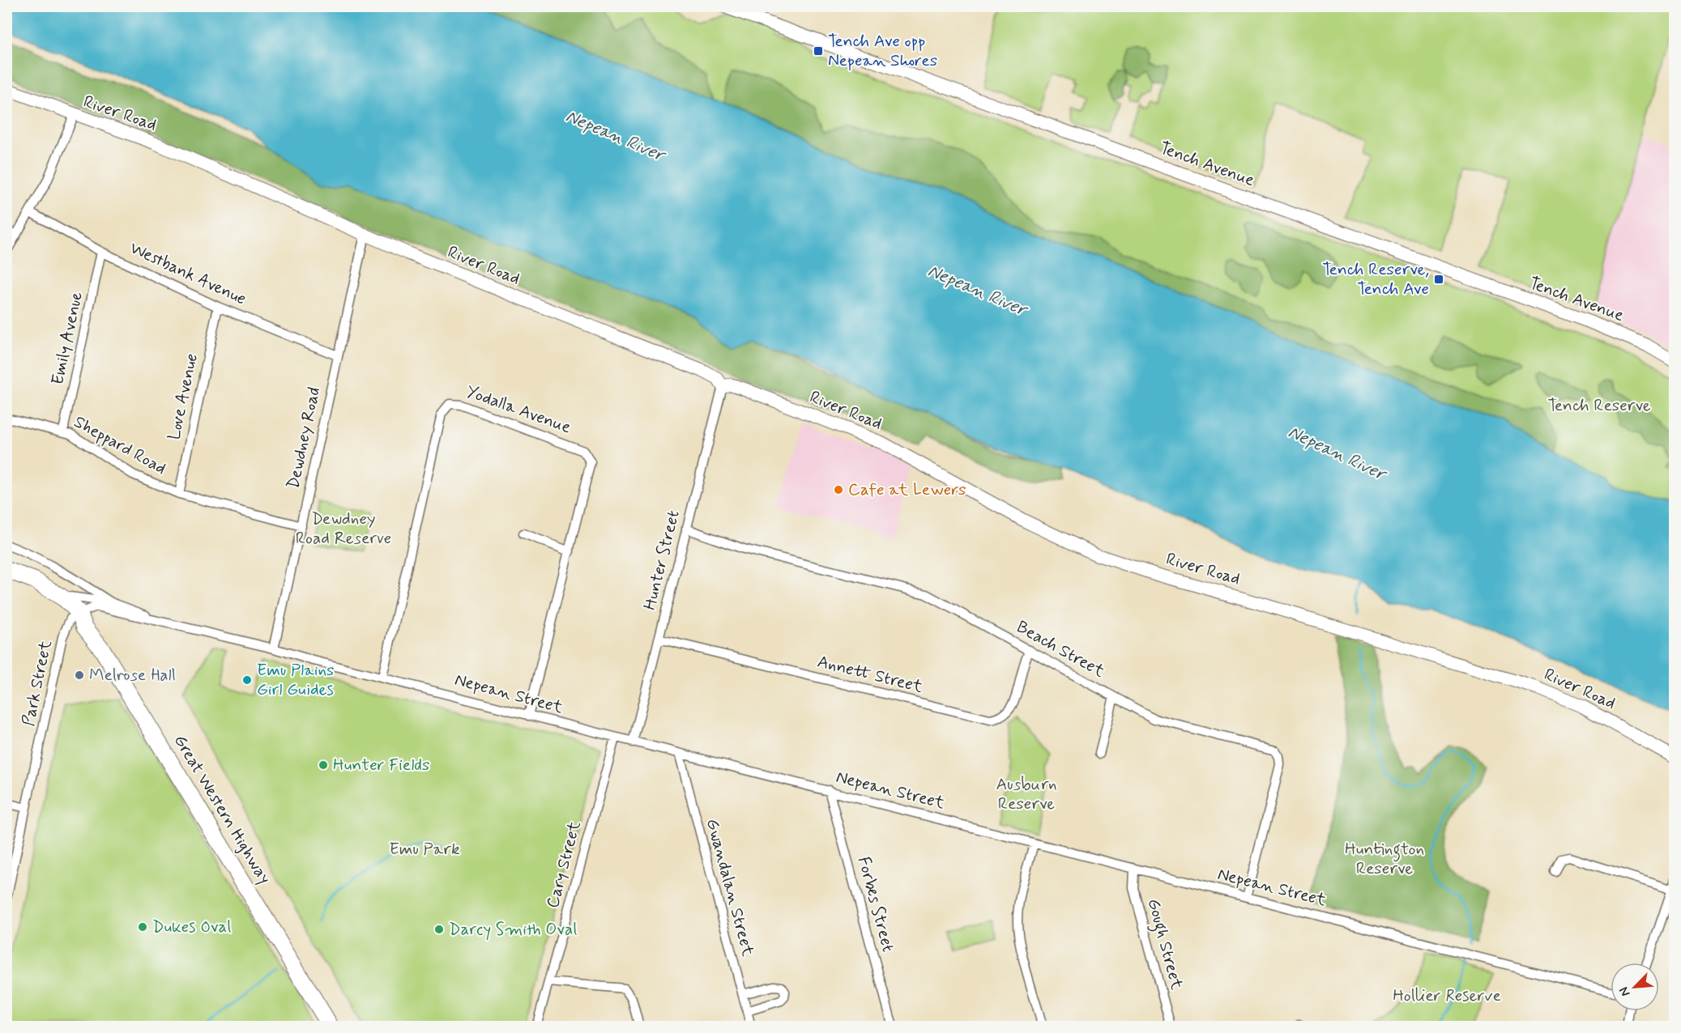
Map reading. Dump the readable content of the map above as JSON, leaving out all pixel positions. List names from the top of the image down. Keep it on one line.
{"streets":{"highway":["Great Western Highway"],"street":["River Road","Tench Avenue","Westbank Avenue","Emily Avenue","Love Avenue","Yodalla Avenue","Dewdney Road","Sheppard Road","Hunter Street","Beach Street","Annett Street","Park Street","Nepean Street","Cary Street","Gwandalan Street","Forbes Street","Gough Street"]},"crossings":[["River Road","Dewdney Road"],["River Road","Hunter Street"],["Westbank Avenue","Emily Avenue"],["Westbank Avenue","Love Avenue"],["Westbank Avenue","Dewdney Road"],["Emily Avenue","Sheppard Road"],["Love Avenue","Sheppard Road"],["Yodalla Avenue","Nepean Street"],["Dewdney Road","Sheppard Road"],["Dewdney Road","Nepean Street"],["Hunter Street","Beach Street"],["Hunter Street","Annett Street"],["Hunter Street","Nepean Street"],["Beach Street","Annett Street"],["Beach Street","Nepean Street"],["Park Street","Nepean Street"],["Park Street","Great Western Highway"],["Nepean Street","Great Western Highway"],["Nepean Street","Cary Street"],["Nepean Street","Gwandalan Street"],["Nepean Street","Forbes Street"],["Nepean Street","Gough Street"]],"water":["Nepean River"],"parks":["Tench Reserve","Dewdney Road Reserve","Ausburn Reserve","Emu Park","Huntington Reserve","Hollier Reserve"],"places":{"transit":["Tench Ave opp Nepean Shores","Tench Reserve, Tench Ave"],"other":["Cafe at Lewers","Melrose Hall","Emu Plains Girl Guides","Hunter Fields","Dukes Oval","Darcy Smith Oval"]},"north":"bottom left"}
